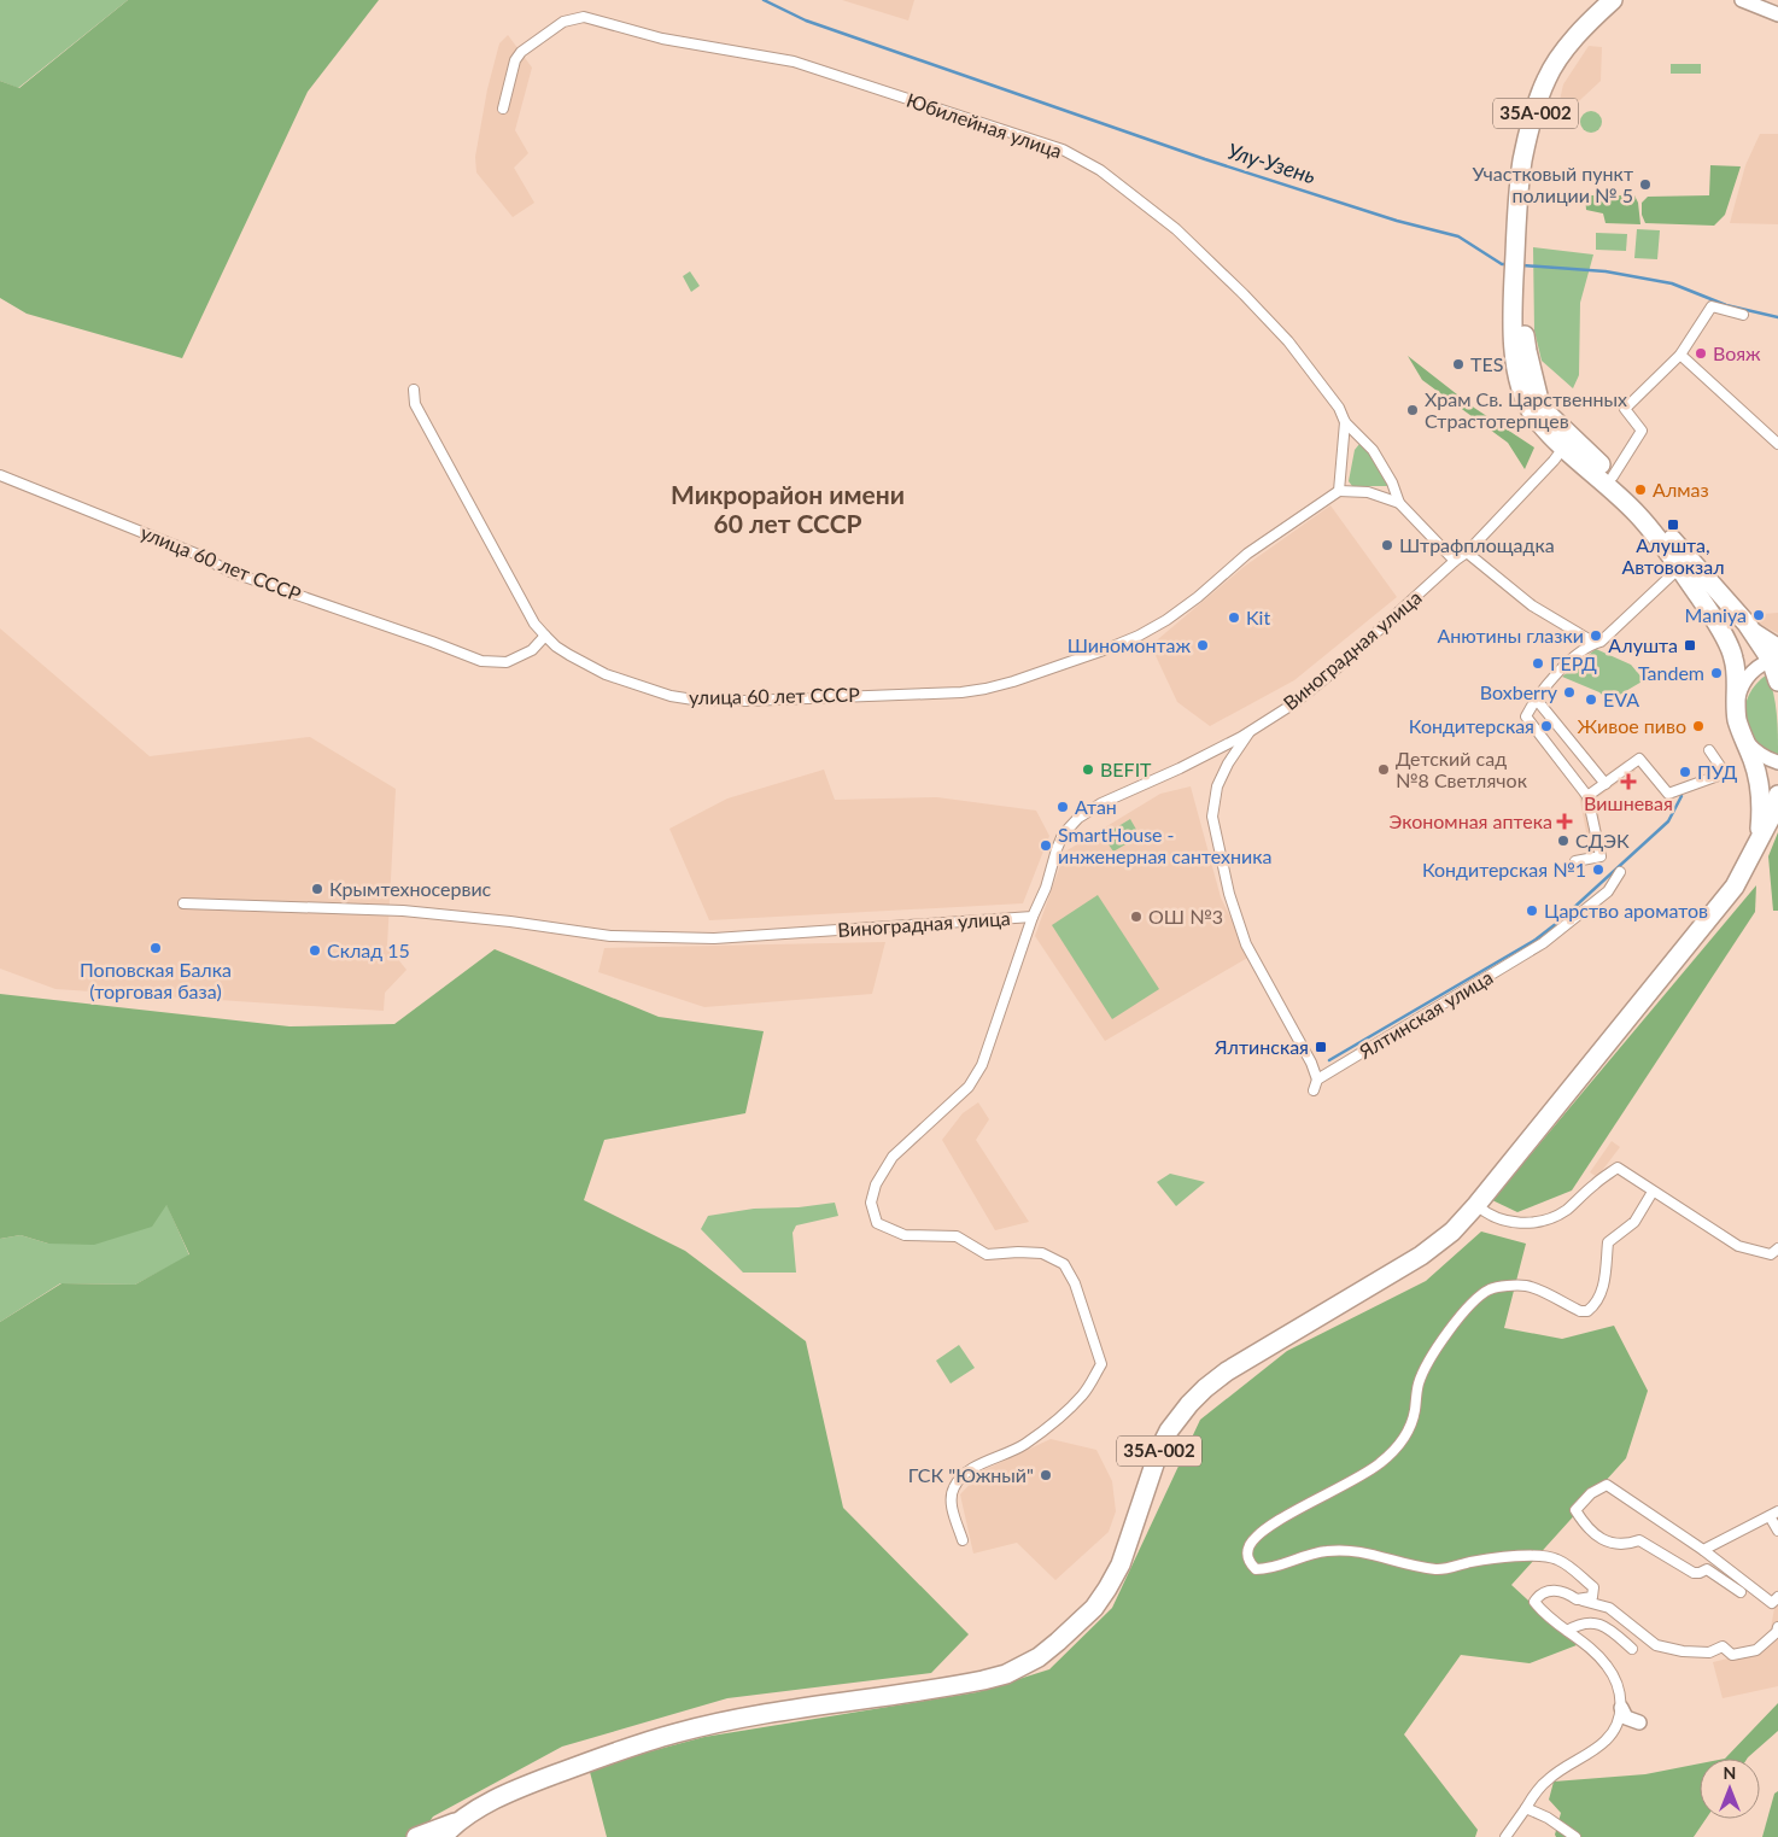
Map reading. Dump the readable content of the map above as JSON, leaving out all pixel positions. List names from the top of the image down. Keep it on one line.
{"streets":{"highway":["35А-002"],"street":["Юбилейная улица","улица 60 лет СССР","Виноградная улица","Ялтинская улица"]},"crossings":[["35А-002","Виноградная улица"],["Юбилейная улица","Виноградная улица"]],"districts":["Микрорайон имени 60 лет СССР"],"water":["Улу-Узень"],"places":{"other":["Участковый пункт полиции № 5","Вояж","TES","Храм Св. Царственных Страстотерпцев","Алмаз","Штрафплощадка","Maniya","Kit","Анютины глазки","Шиномонтаж","ГЕРД","Tandem","Boxberry","EVA","Кондитерская","Живое пиво","BEFIT","Детский сад №8 Светлячок","ПУД","Атан","СДЭК","SmartHouse - инженерная сантехника","Кондитерская №1","Крымтехносервис","Царство ароматов","ОШ №3","Поповская Балка (торговая база)","Склад 15","ГСК \"Южный\""],"transit":["Алушта, Автовокзал","Алушта","Ялтинская"],"health":["Вишневая","Экономная аптека"]},"north":"top"}
